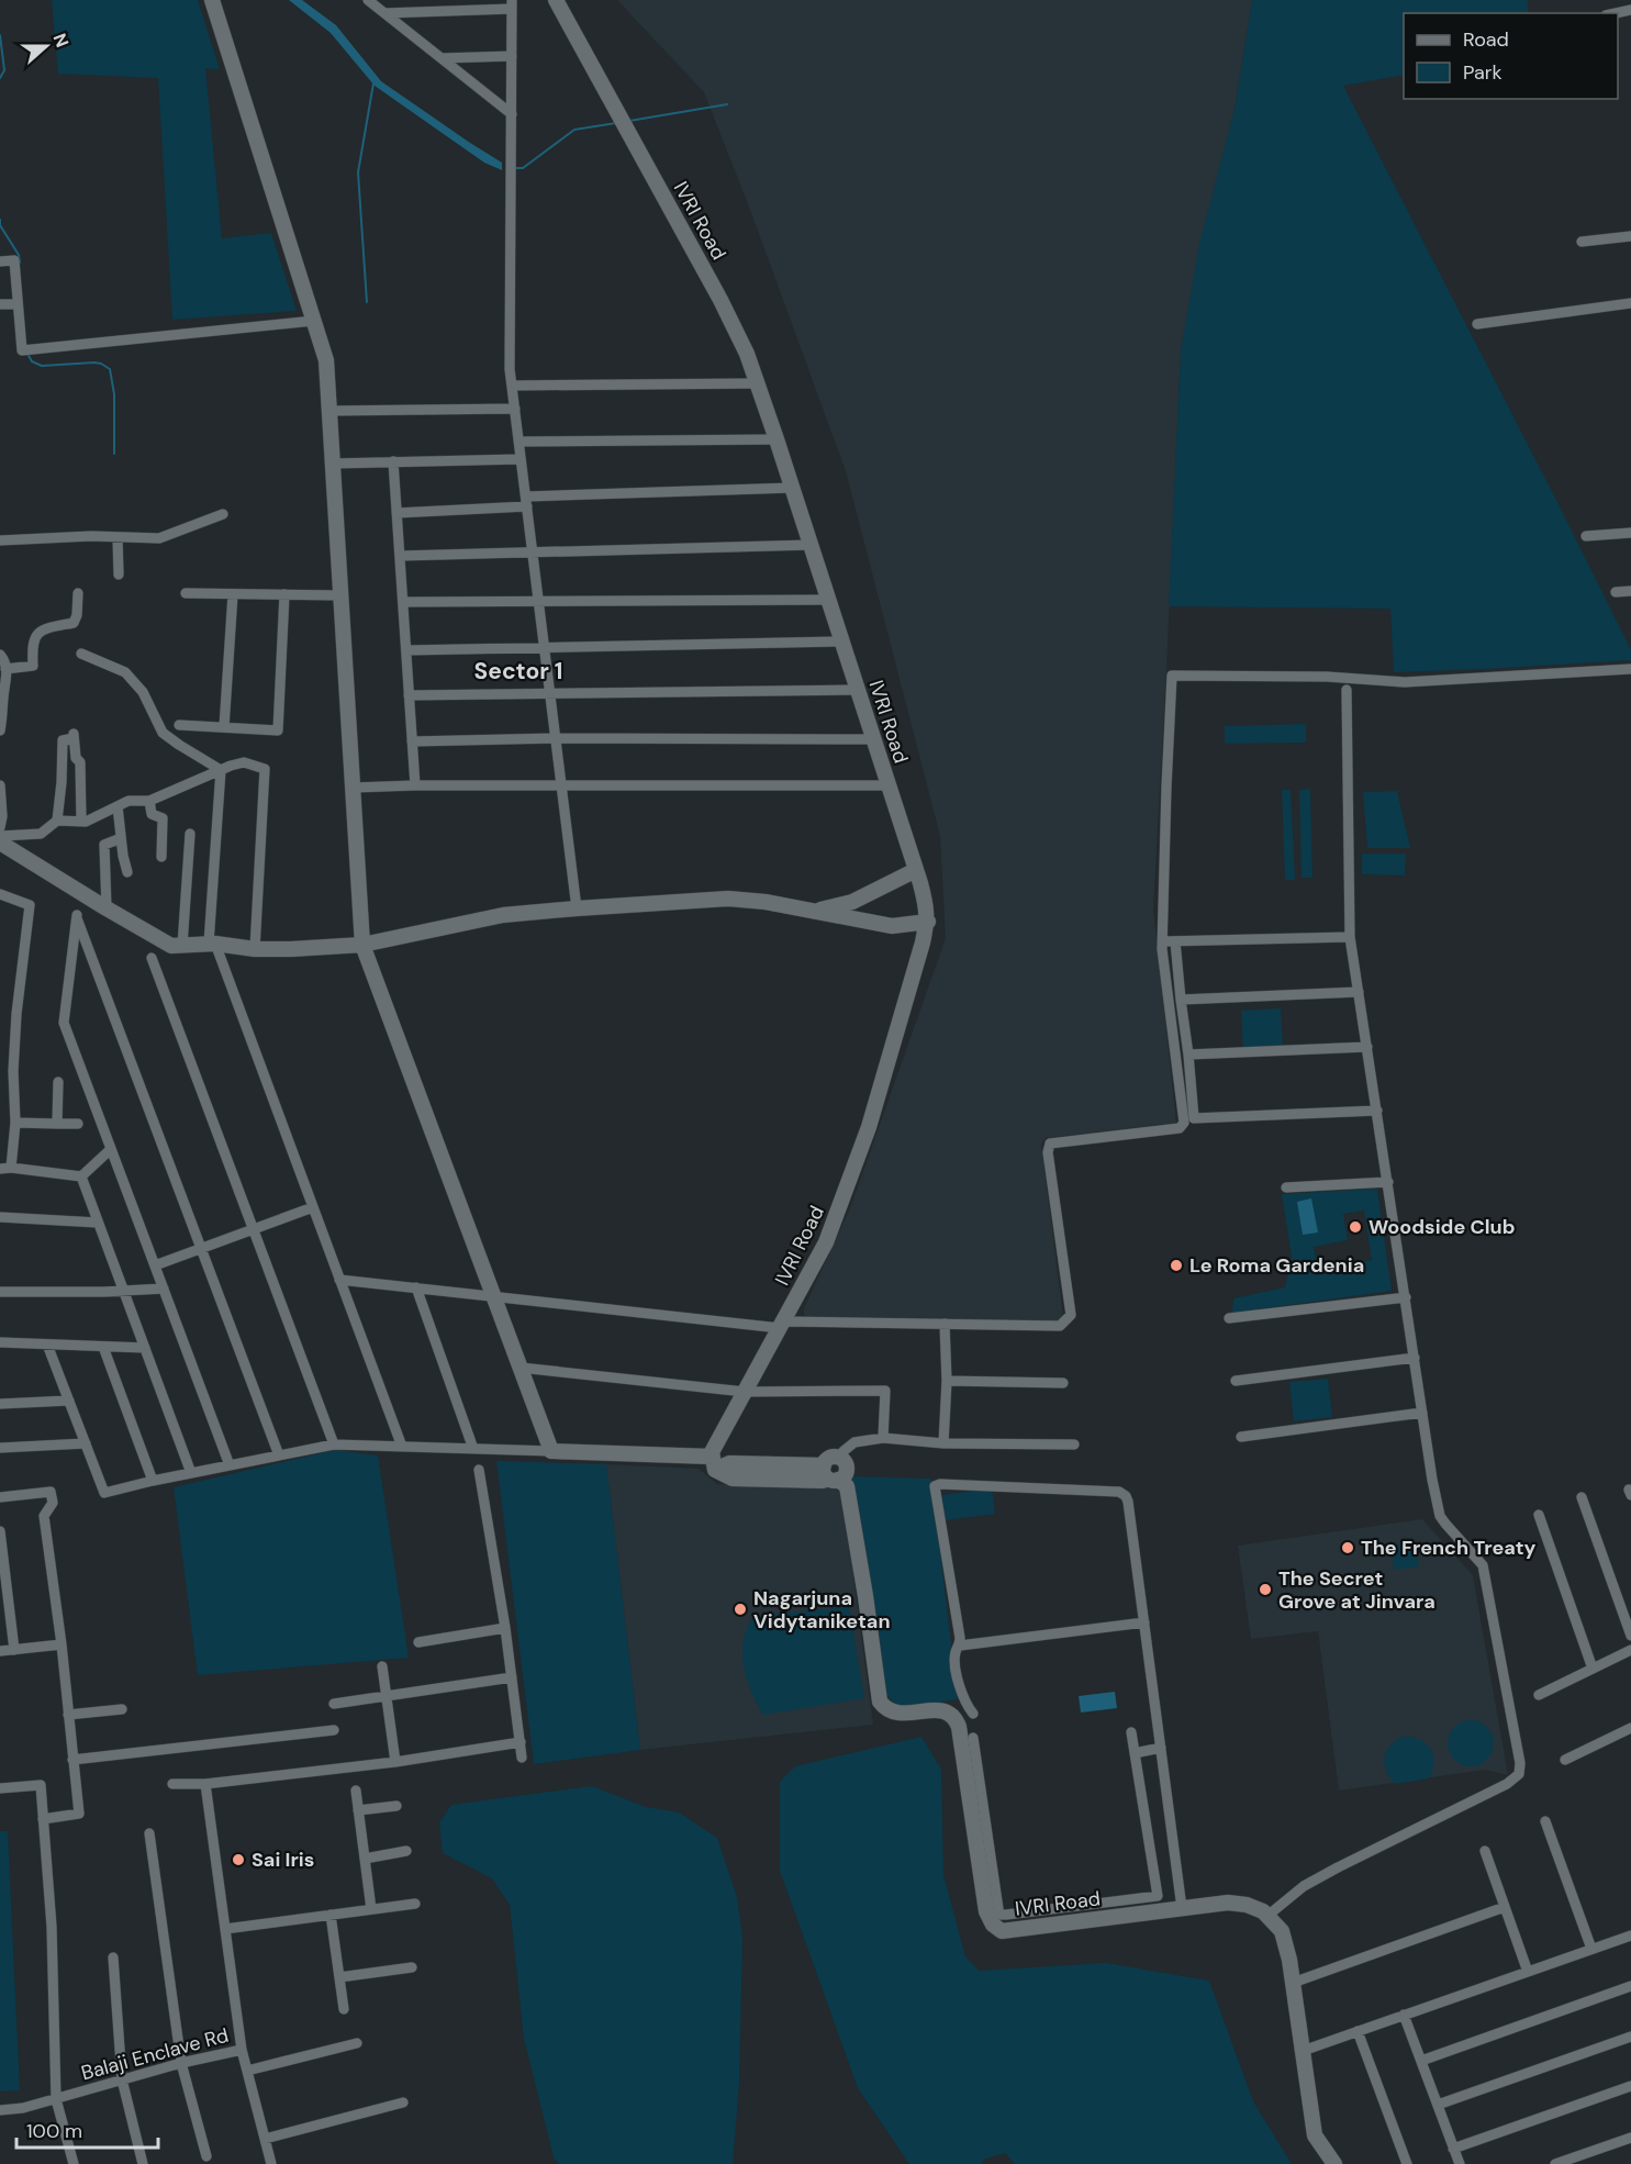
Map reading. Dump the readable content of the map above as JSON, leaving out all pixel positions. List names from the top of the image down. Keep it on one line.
{"streets":{"street":["IVRI Road","Balaji Enclave Rd"]},"districts":["Sector 1"],"places":["Woodside Club","Le Roma Gardenia","The French Treaty","The Secret Grove at Jinvara","Nagarjuna Vidytaniketan","Sai Iris"],"legend":["Road","Park"],"scale_bar":"100 m","north":"right"}
